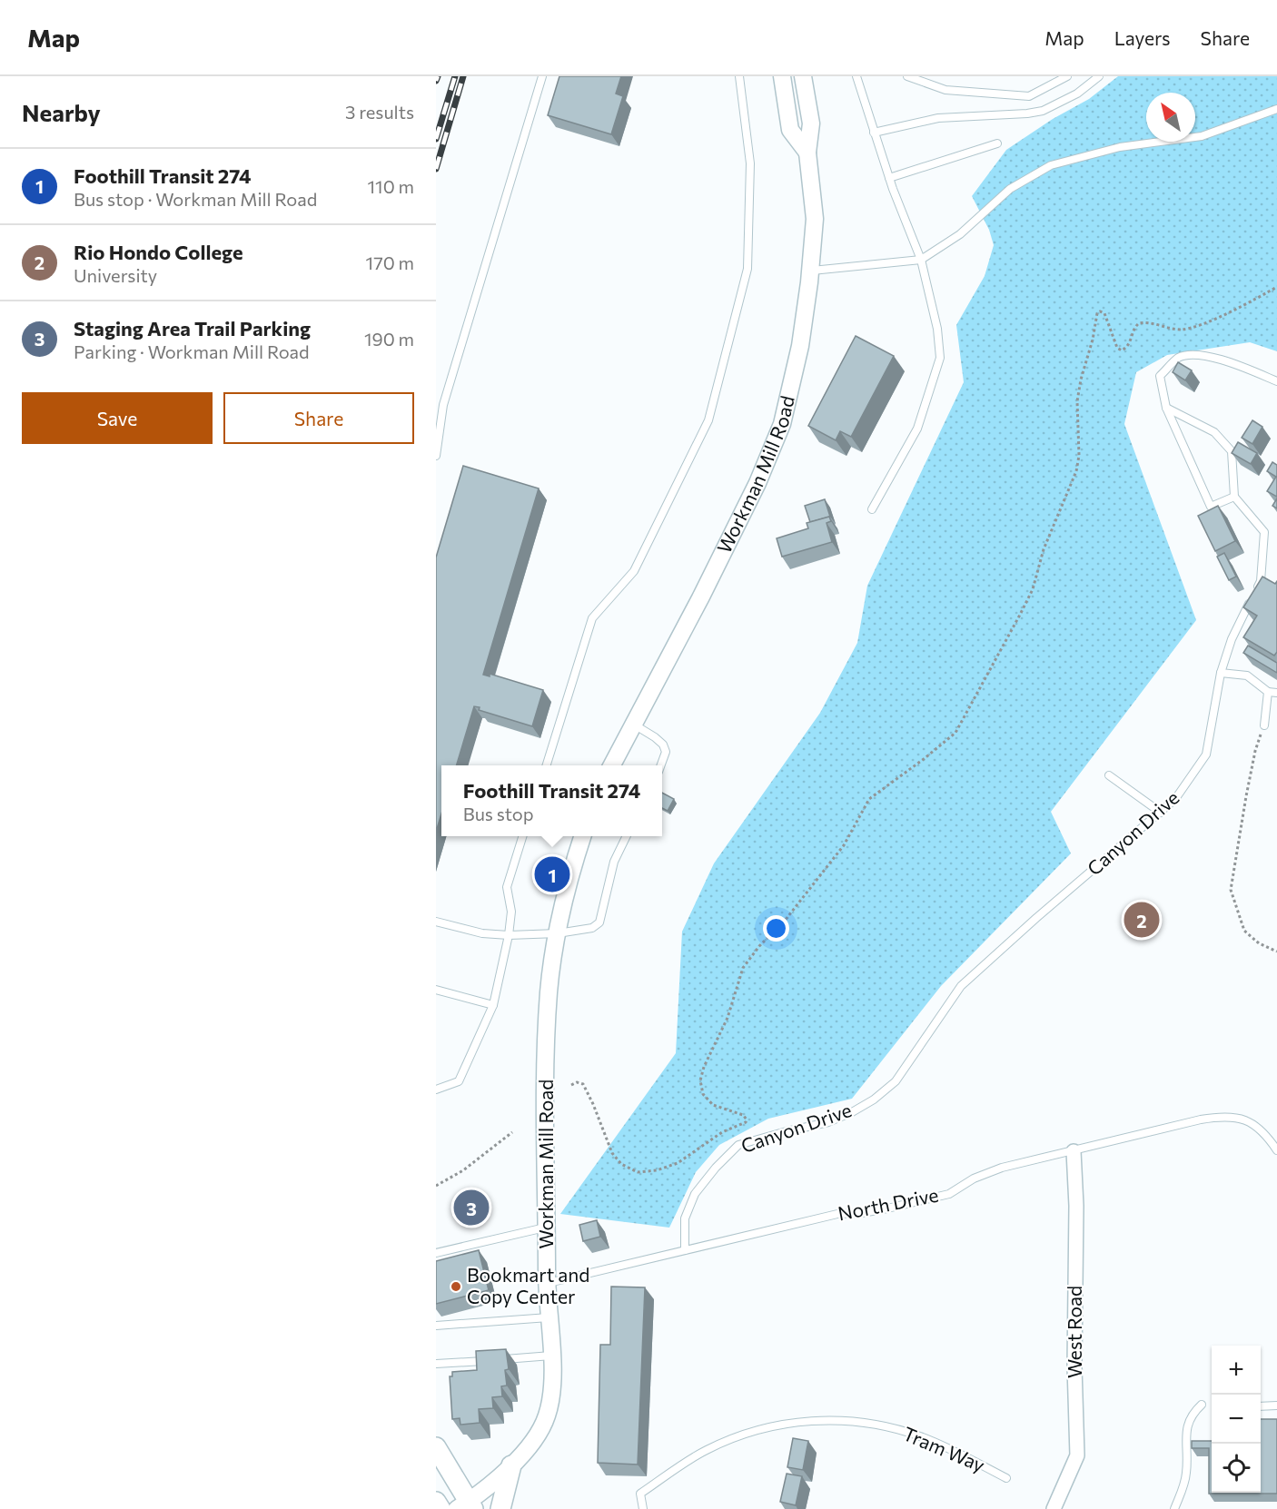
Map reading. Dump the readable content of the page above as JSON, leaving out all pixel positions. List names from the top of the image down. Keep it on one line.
{"streets":{"street":["Workman Mill Road","West Road"],"lane":["Canyon Drive","North Drive","Tram Way"]},"crossings":[["Workman Mill Road","North Drive"],["Canyon Drive","North Drive"],["North Drive","West Road"]],"places":["Bookmart and Copy Center"],"north":"top left","page":{"header":"Map","nav":["Map","Layers","Share"],"heading":["Nearby","3 results"],"list":[{"mark":"1","name":"Foothill Transit 274","note":"Bus stop · Workman Mill Road","value":"110 m"},{"mark":"2","name":"Rio Hondo College","note":"University","value":"170 m"},{"mark":"3","name":"Staging Area Trail Parking","note":"Parking · Workman Mill Road","value":"190 m"}],"buttons":["Save","Share"],"popup":["Foothill Transit 274","Bus stop"],"pins":["1","2","3"],"map_buttons":["+","−"]}}
